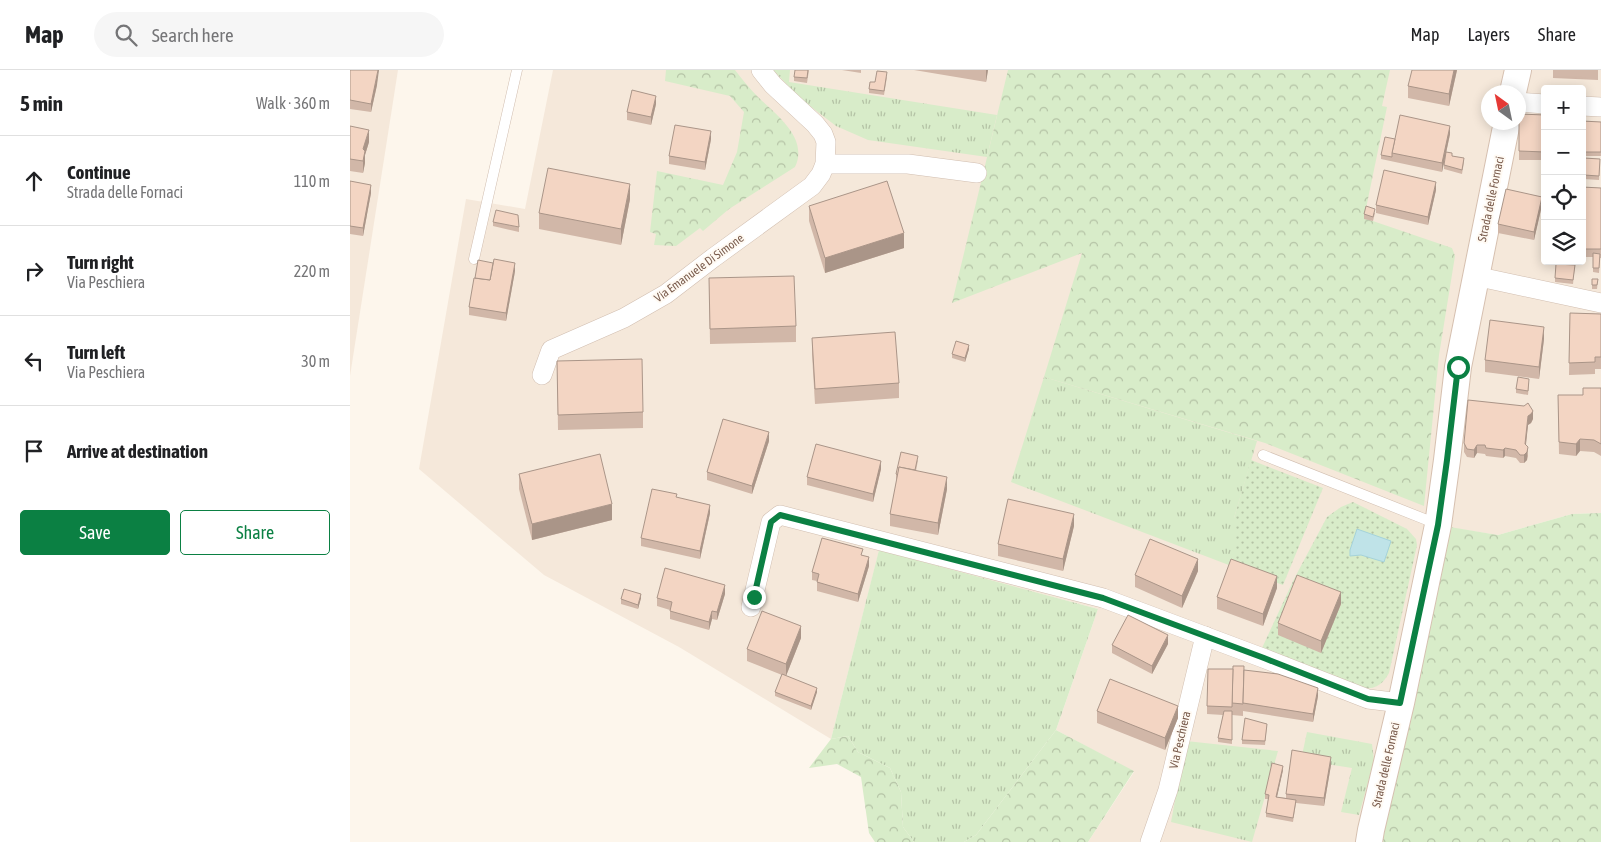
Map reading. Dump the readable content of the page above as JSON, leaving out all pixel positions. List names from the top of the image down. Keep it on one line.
{"streets":{"street":["Strada delle Fornaci","Via Emanuele Di Simone","Via Peschiera"]},"north":"top left","page":{"header":"Map","search":"Search here","nav":["Map","Layers","Share"],"heading":["5 min","Walk · 360 m"],"map_buttons":["+","−"],"list":[["Continue","Strada delle Fornaci","110 m"],["Turn right","Via Peschiera","220 m"],["Turn left","Via Peschiera","30 m"],"Arrive at destination"],"buttons":["Save","Share"]}}
